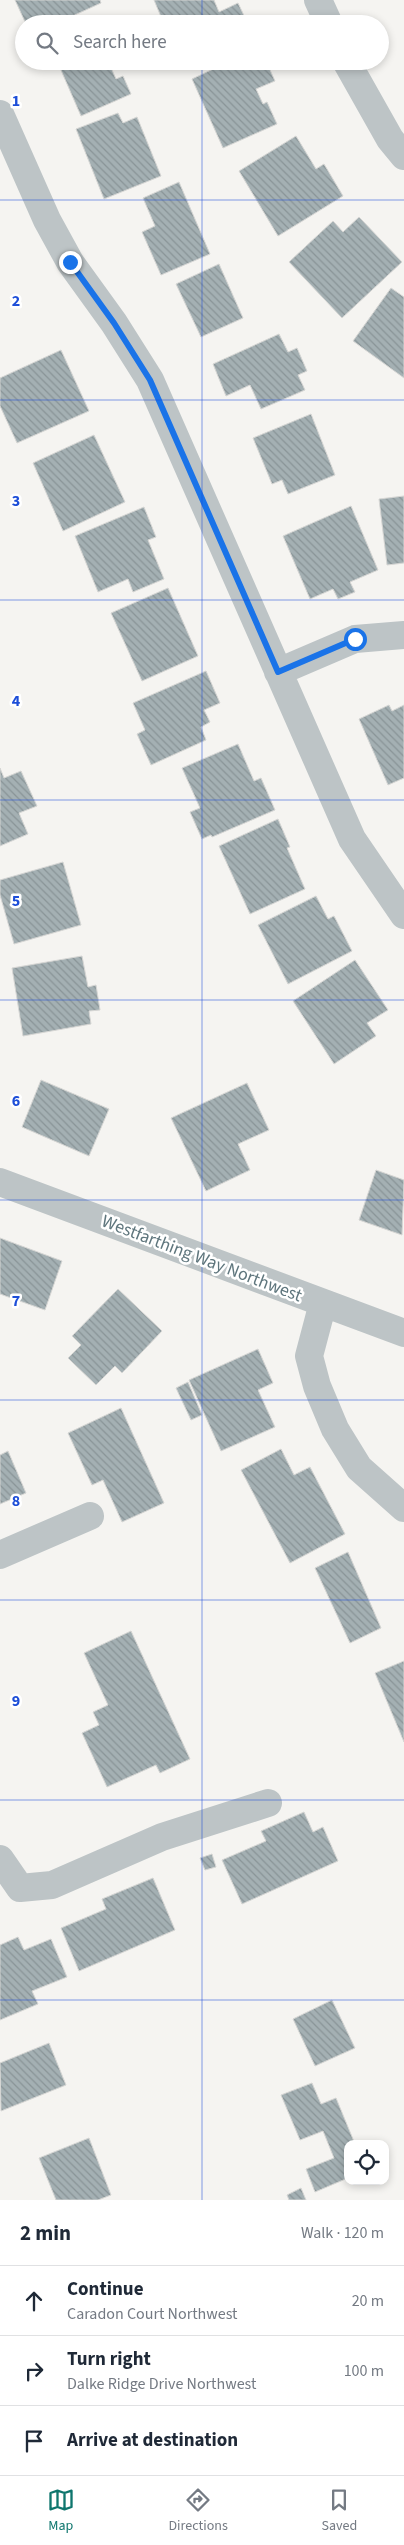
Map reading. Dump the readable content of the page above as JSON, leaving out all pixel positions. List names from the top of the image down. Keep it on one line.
{"streets":{"street":["Westfarthing Way Northwest"]},"page":{"search":"Search here","heading":["2 min","Walk · 120 m"],"list":[["Continue","Caradon Court Northwest","20 m"],["Turn right","Dalke Ridge Drive Northwest","100 m"],"Arrive at destination"],"nav":["Map","Directions","Saved"]},"grid":{"rows":["1","2","3","4","5","6","7","8","9"]}}
